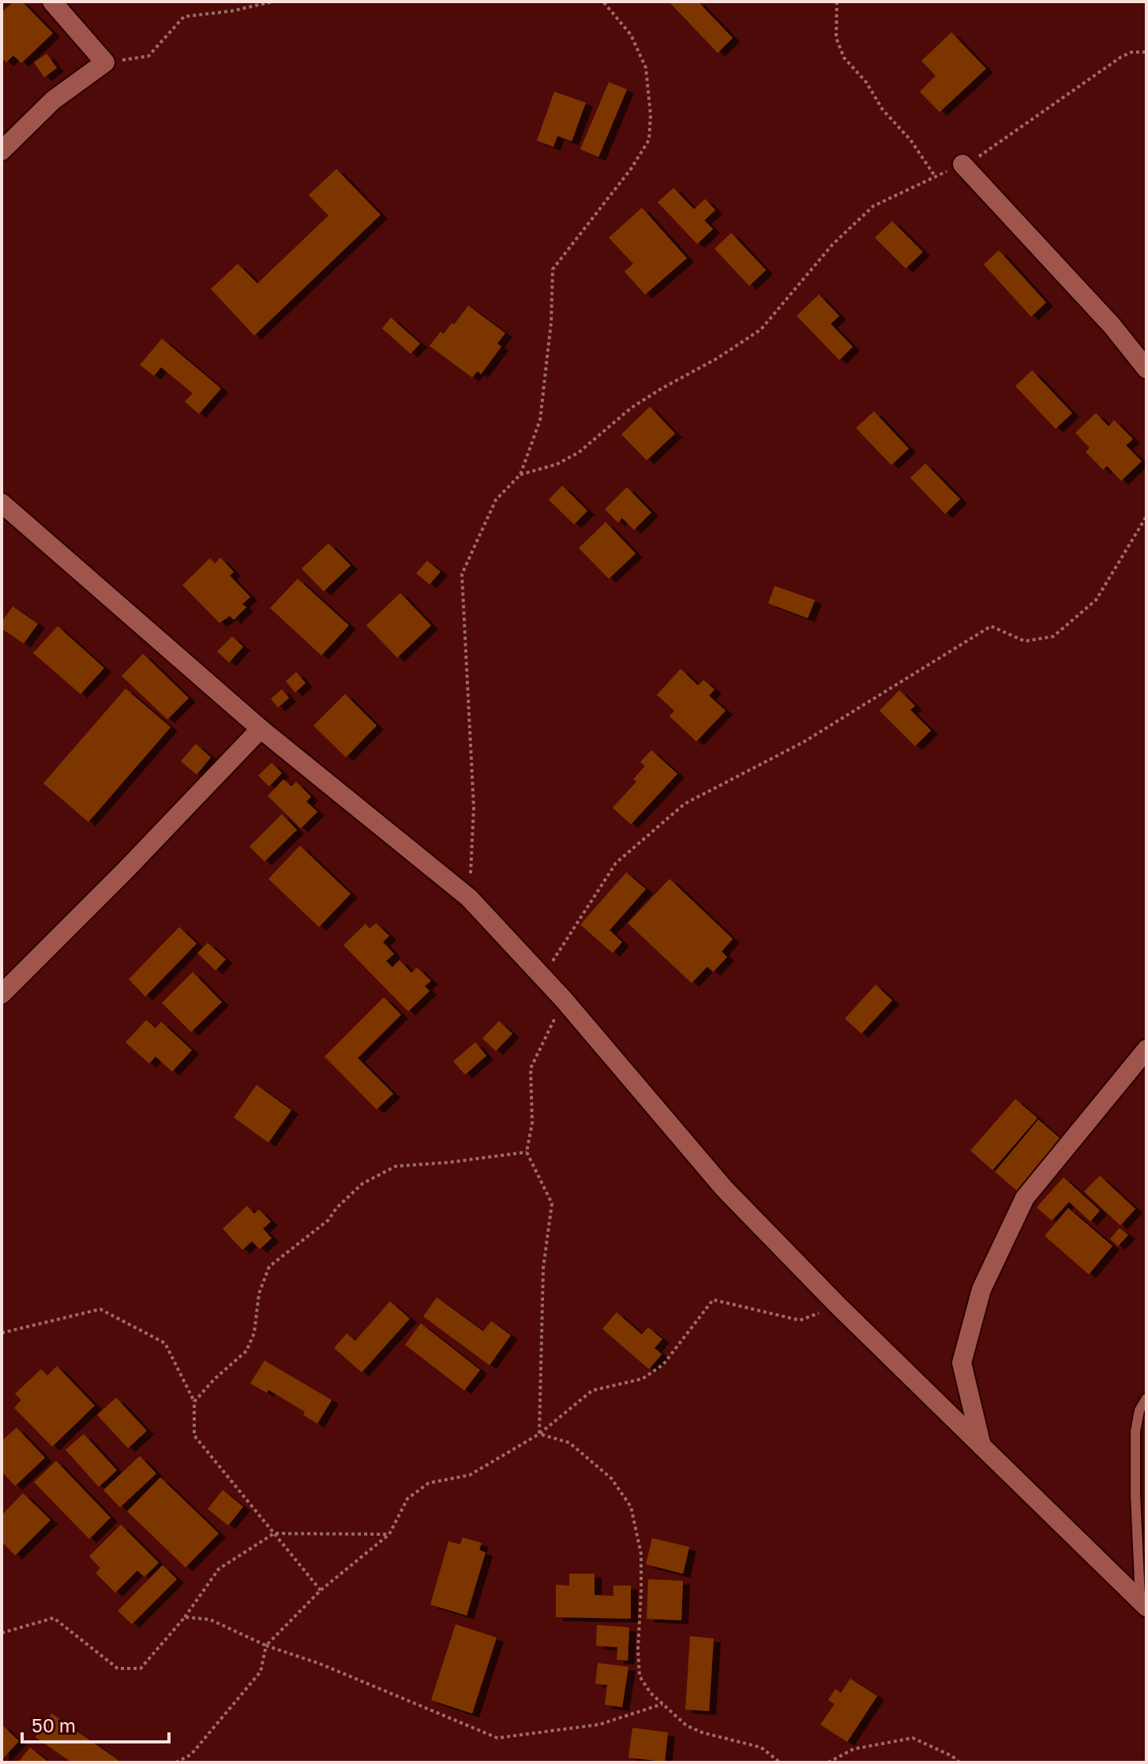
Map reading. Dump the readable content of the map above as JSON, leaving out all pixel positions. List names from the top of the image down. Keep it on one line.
{"scale_bar":"50 m"}
